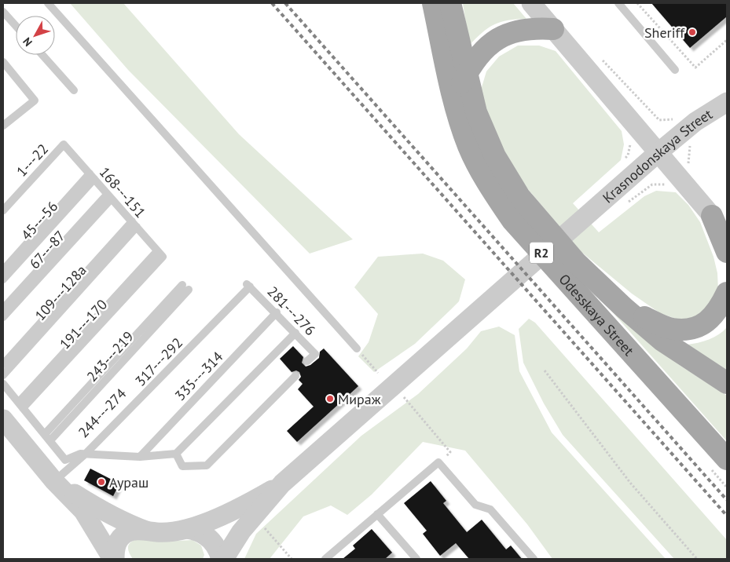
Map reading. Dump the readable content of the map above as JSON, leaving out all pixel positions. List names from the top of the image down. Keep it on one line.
{"streets":{"main road":["R2","Odesskaya Street"],"street":["Krasnodonskaya Street"],"lane":["1---22","168---151","45---56","67---87","109---128а","281---276","191---170","243---219","335---314","244---274"]},"crossings":[["1---22","168---151"],["168---151","45---56"],["168---151","67---87"],["168---151","109---128а"],["168---151","191---170"],["281---276","335---314"],["281---276","244---274"]],"places":["Sheriff","Мираж","Аураш"],"north":"bottom left"}
